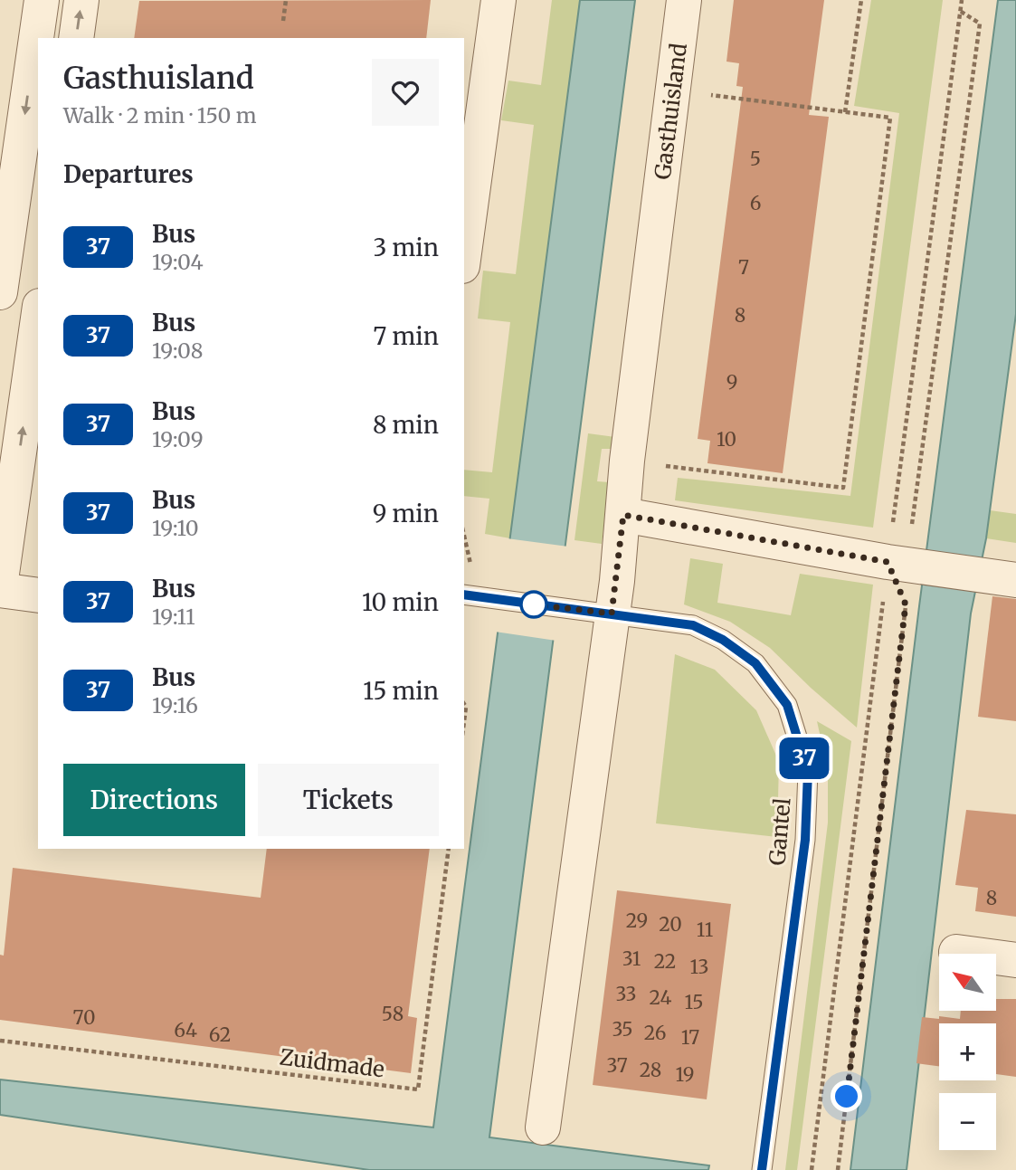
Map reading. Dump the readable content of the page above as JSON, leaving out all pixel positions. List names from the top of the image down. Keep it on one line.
{"streets":{"street":["Gasthuisland"],"lane":["Gantel"],"path":["Zuidmade"]},"crossings":[["Gasthuisland","Gantel"]],"lines":["bus line 37"],"house_numbers":["5","6","7","8","9","10","8","29","20","11","31","22","13","33","24","15","58","70","35","64","26","62","17","37","28","19"],"north":"top left","page":{"on_map":"37","heading":[["Gasthuisland","Walk · 2 min · 150 m"],"Departures"],"list":[{"mark":"37","name":"Bus","note":"19:04","value":"3 min"},{"mark":"37","name":"Bus","note":"19:08","value":"7 min"},{"mark":"37","name":"Bus","note":"19:09","value":"8 min"},{"mark":"37","name":"Bus","note":"19:10","value":"9 min"},{"mark":"37","name":"Bus","note":"19:11","value":"10 min"},{"mark":"37","name":"Bus","note":"19:16","value":"15 min"}],"buttons":["Directions","Tickets"],"map_buttons":["+","−"]}}
